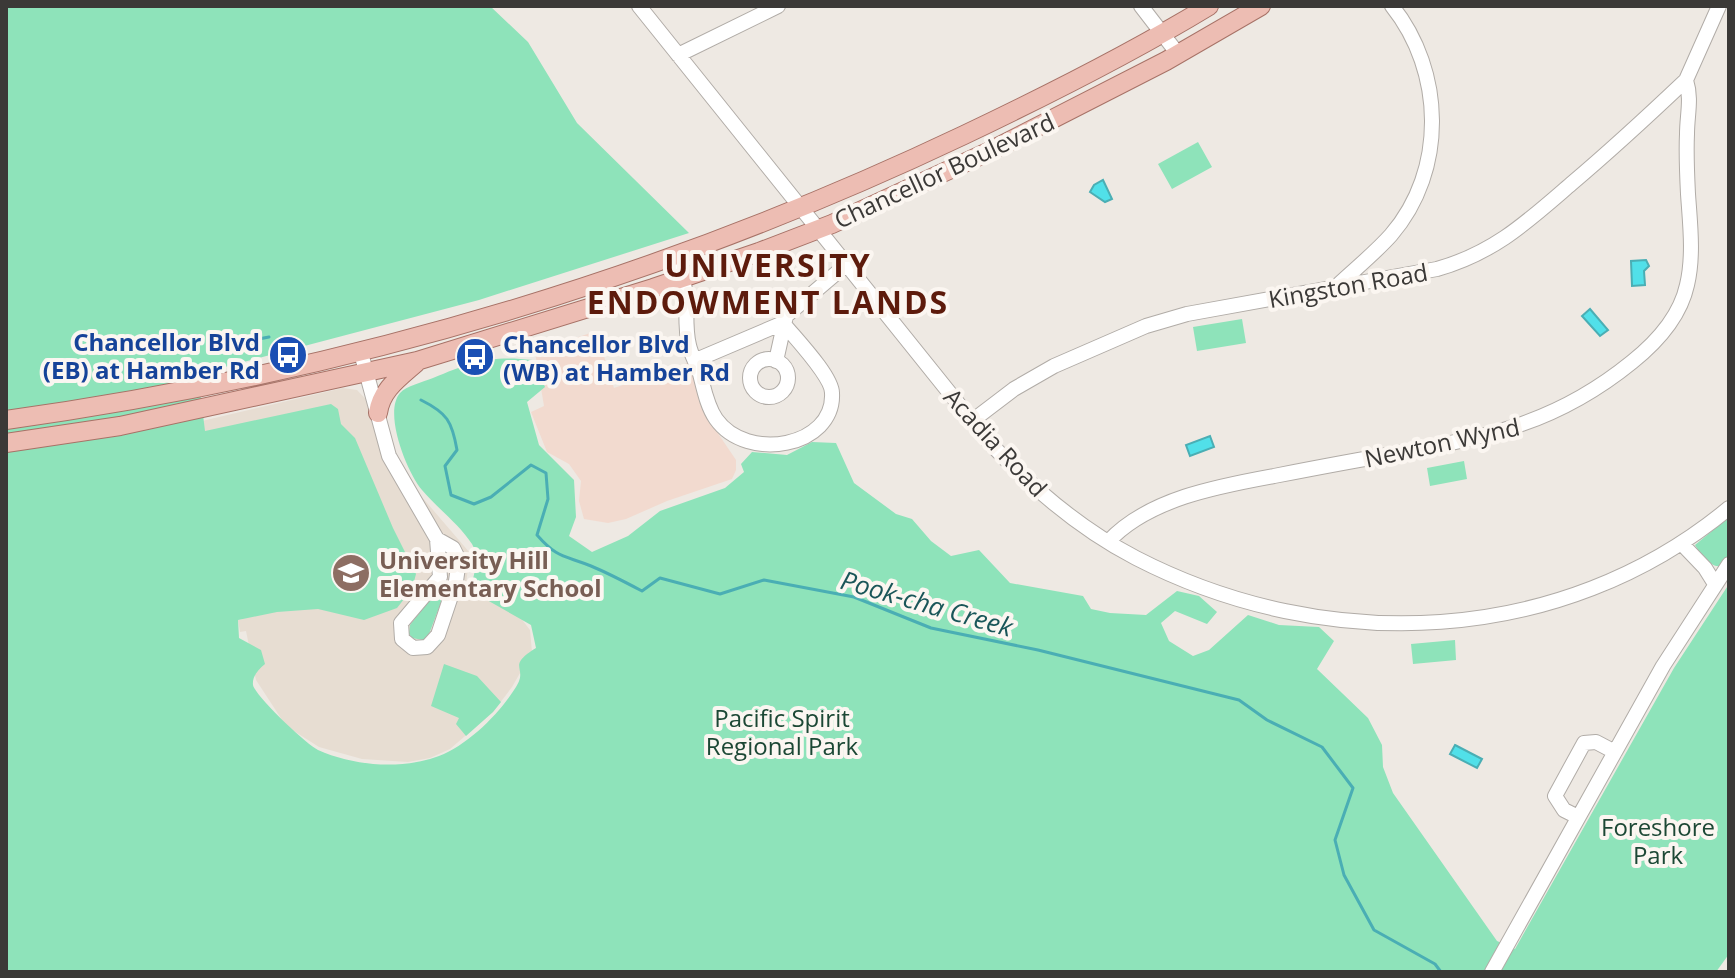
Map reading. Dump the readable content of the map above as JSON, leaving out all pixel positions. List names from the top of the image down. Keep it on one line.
{"streets":{"main road":["Chancellor Boulevard"],"street":["Kingston Road","Acadia Road","Newton Wynd"]},"crossings":[["Chancellor Boulevard","Acadia Road"],["Kingston Road","Acadia Road"],["Kingston Road","Newton Wynd"],["Acadia Road","Newton Wynd"]],"districts":["UNIVERSITY ENDOWMENT LANDS"],"water":["Pook-cha Creek"],"parks":["Pacific Spirit Regional Park","Foreshore Park"],"places":{"bus stop":["Chancellor Blvd (EB) at Hamber Rd","Chancellor Blvd (WB) at Hamber Rd"],"school or university":["University Hill Elementary School"]}}
